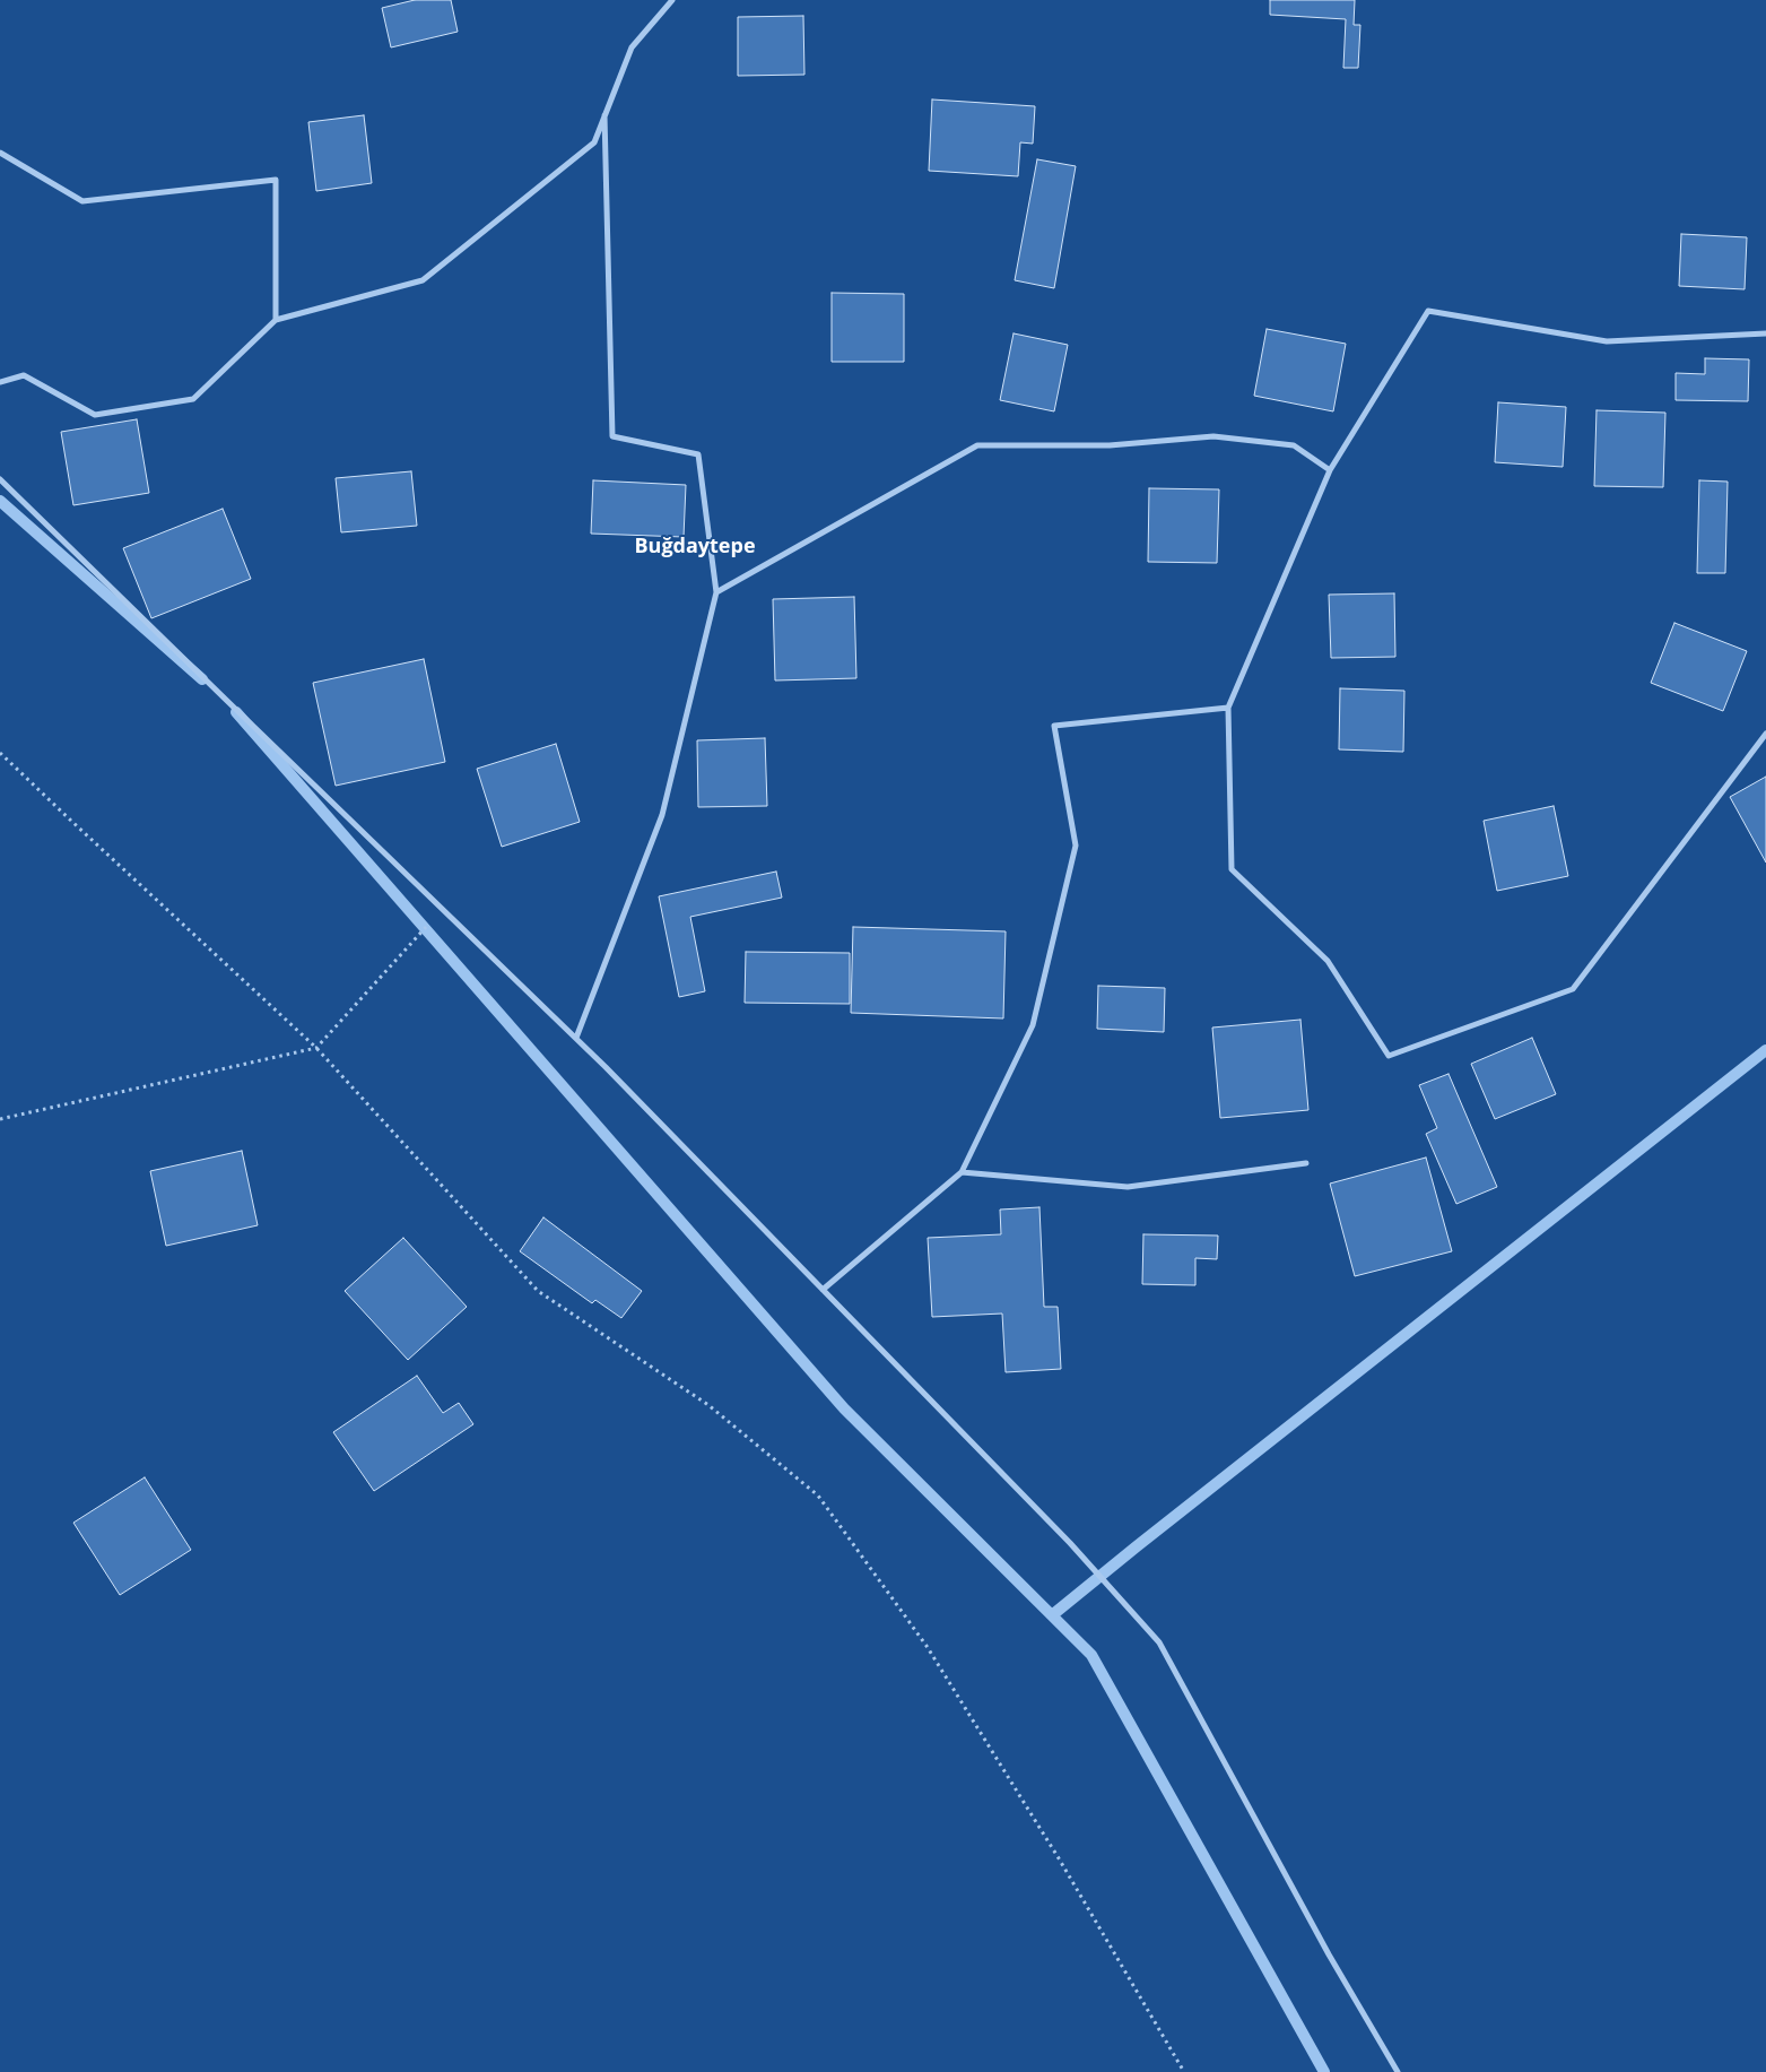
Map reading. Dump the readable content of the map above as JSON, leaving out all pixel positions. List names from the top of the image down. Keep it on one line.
{"districts":["Buğdaytepe"]}
